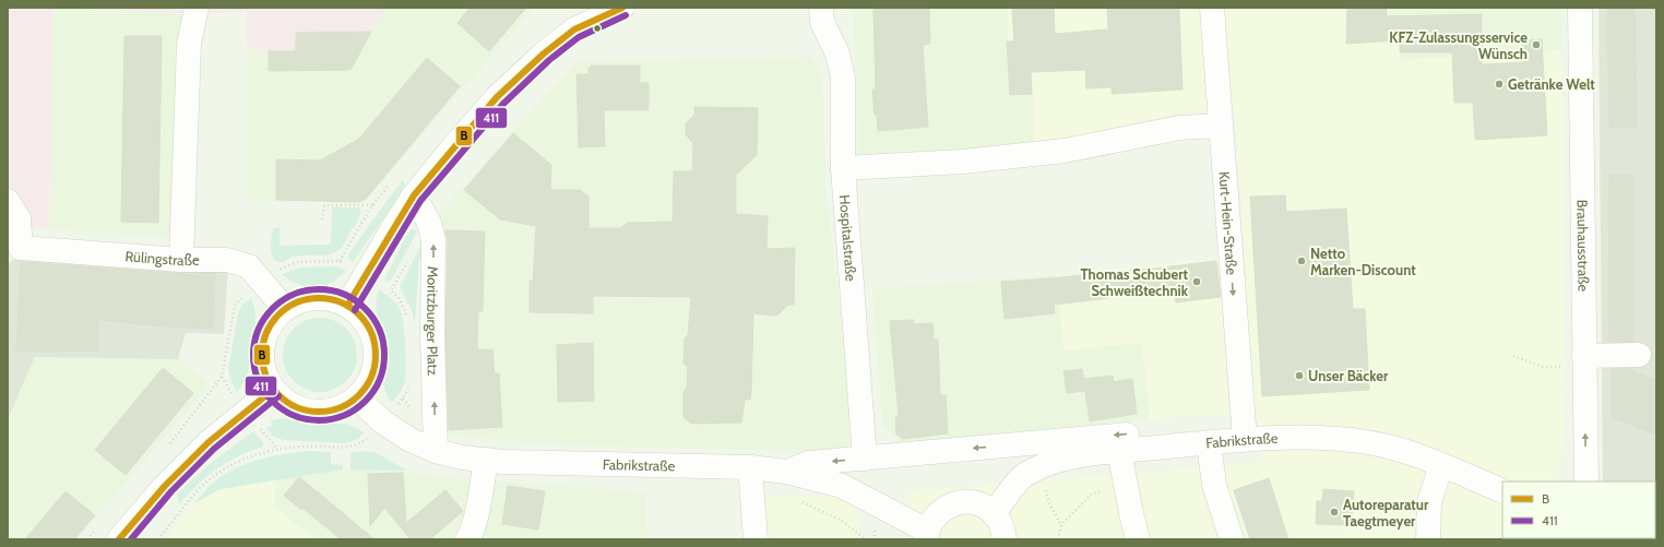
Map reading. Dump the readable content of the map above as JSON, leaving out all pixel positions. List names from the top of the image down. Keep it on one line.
{"streets":{"street":["Kurt-Hein-Straße","Hospitalstraße","Brauhausstraße","Rülingstraße","Moritzburger Platz","Fabrikstraße"]},"crossings":[["Kurt-Hein-Straße","Fabrikstraße"],["Rülingstraße","Fabrikstraße"],["Moritzburger Platz","Fabrikstraße"]],"one_way":["Kurt-Hein-Straße","Moritzburger Platz"],"places":["KFZ-Zulassungsservice Wünsch","Getränke Welt","Netto Marken-Discount","Thomas Schubert Schweißtechnik","Unser Bäcker","Autoreparatur Taegtmeyer"],"lines":["transit line B","transit line 411"],"legend":["B","411"]}
